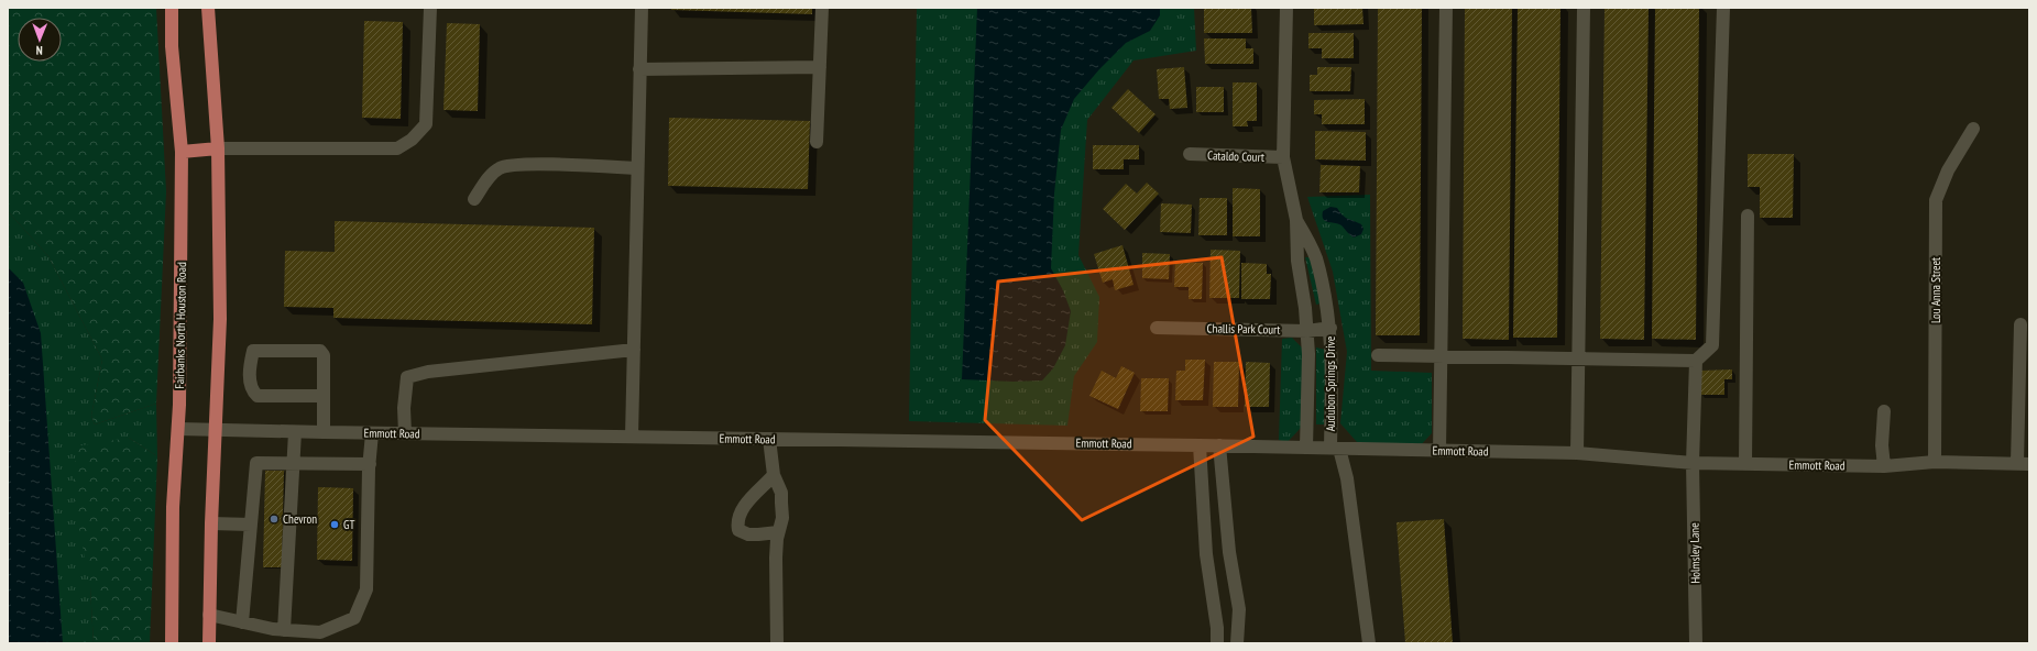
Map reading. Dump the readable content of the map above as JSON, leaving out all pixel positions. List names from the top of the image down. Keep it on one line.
{"streets":{"main road":["Fairbanks North Houston Road"],"street":["Cataldo Court","Lou Anna Street","Challis Park Court","Audubon Springs Drive","Emmott Road","Holmsley Lane"]},"crossings":[["Cataldo Court","Audubon Springs Drive"],["Lou Anna Street","Emmott Road"],["Fairbanks North Houston Road","Emmott Road"],["Challis Park Court","Audubon Springs Drive"],["Audubon Springs Drive","Emmott Road"],["Emmott Road","Holmsley Lane"]],"places":["Chevron","GT"],"north":"bottom"}
